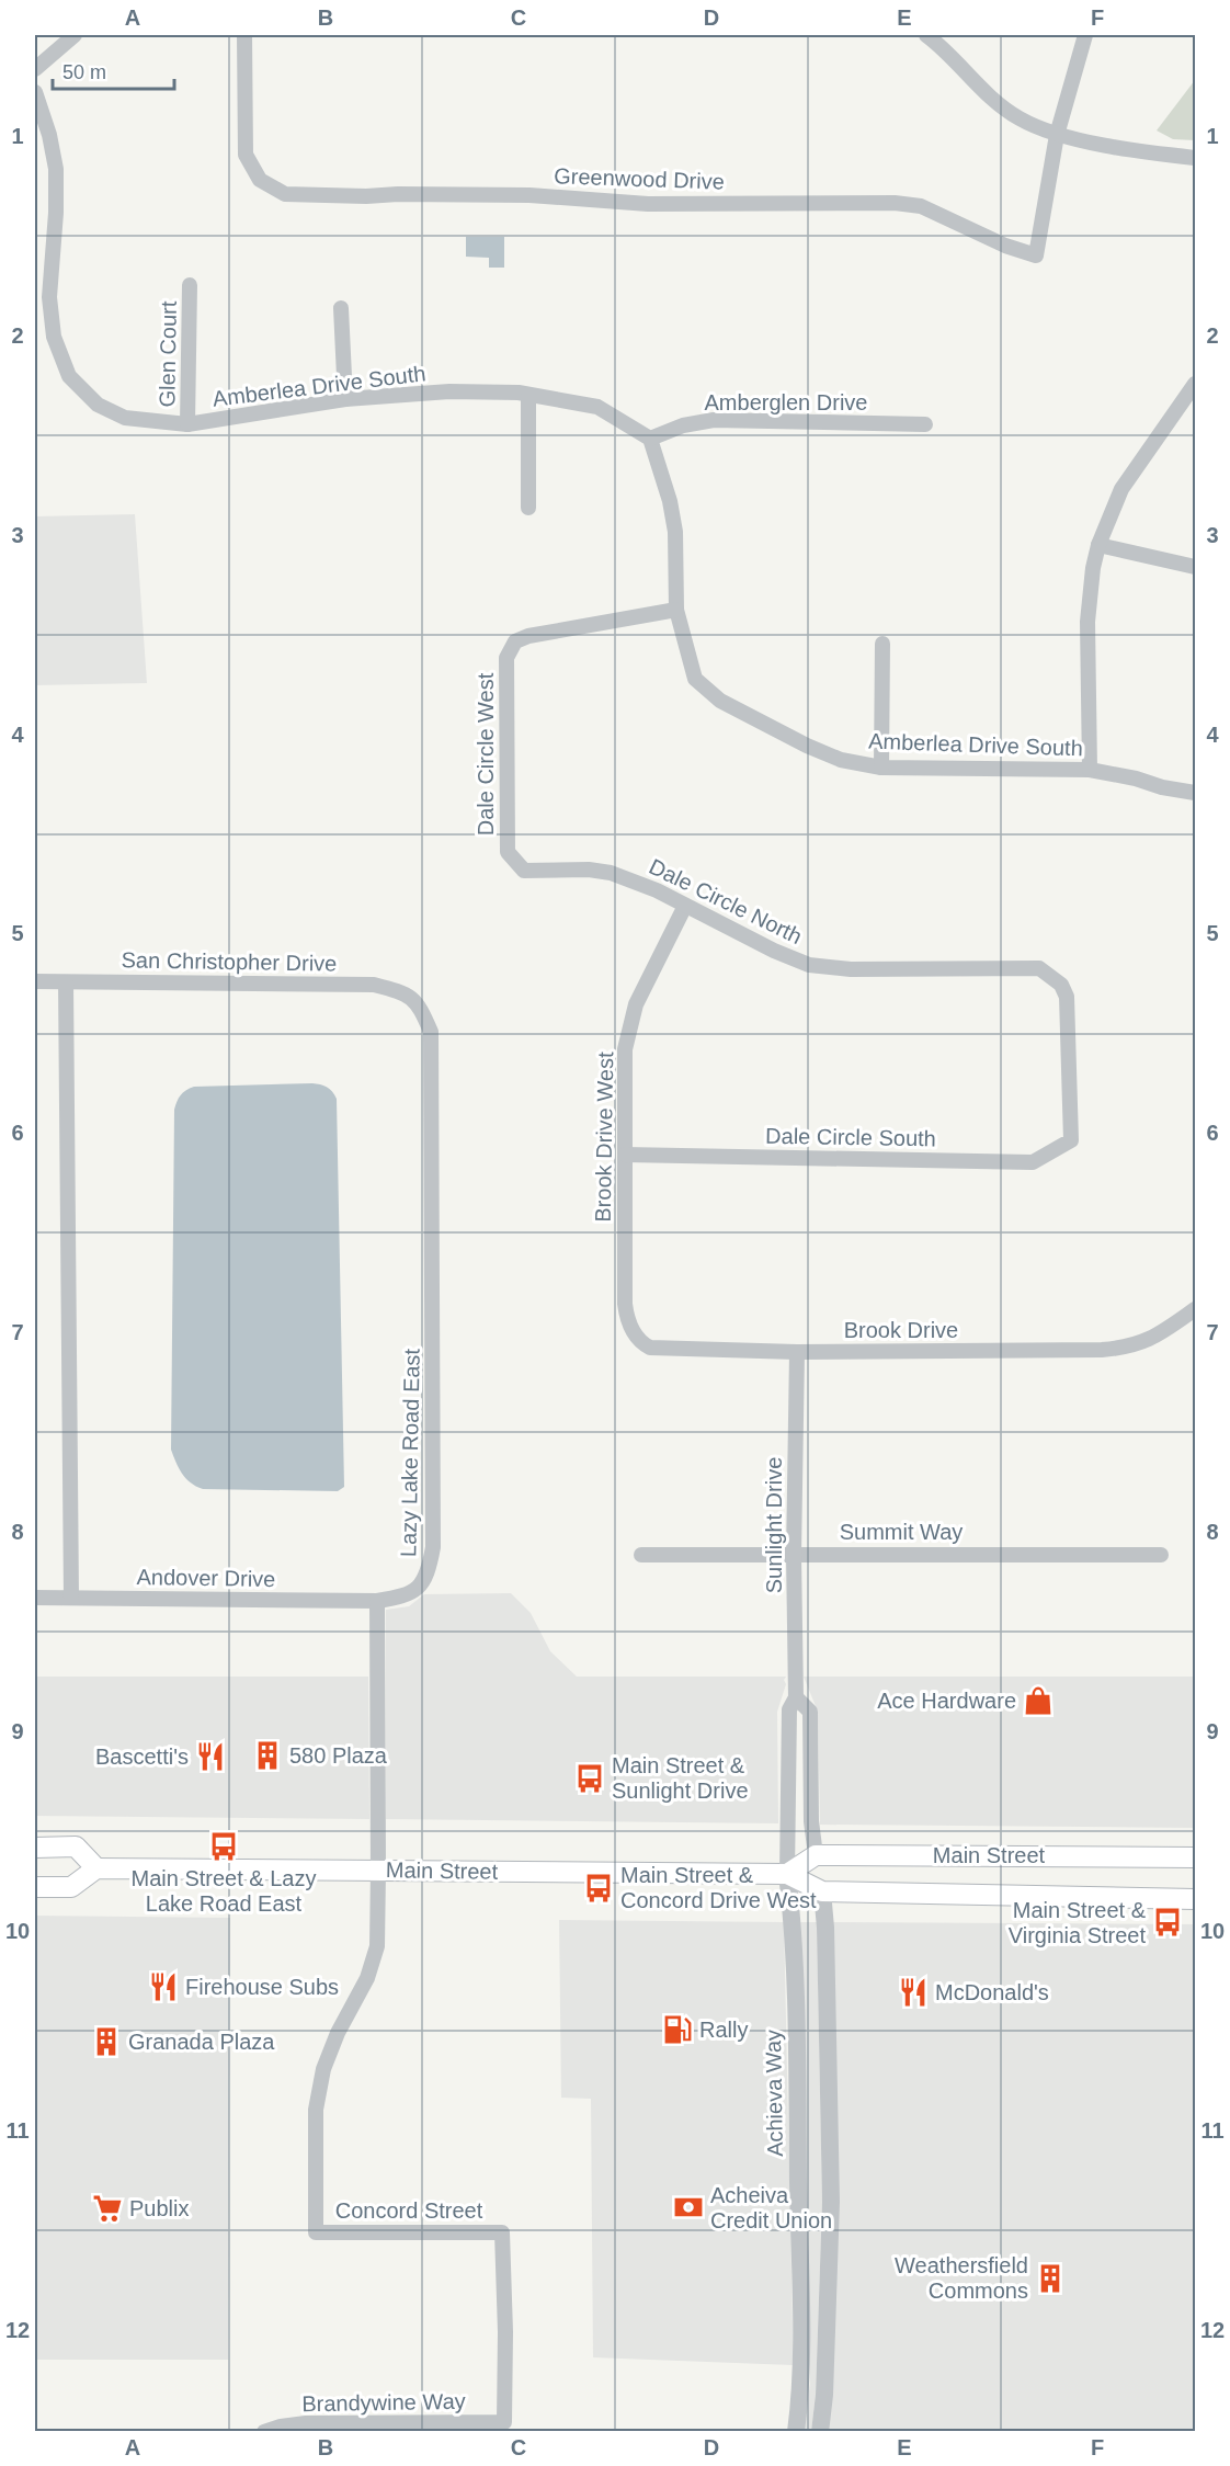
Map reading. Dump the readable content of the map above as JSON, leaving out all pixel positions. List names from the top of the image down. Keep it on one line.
{"streets":{"main road":["Main Street"],"street":["Greenwood Drive","Glen Court","Amberlea Drive South","Amberglen Drive","Dale Circle West","Dale Circle North","San Christopher Drive","Brook Drive West","Dale Circle South","Brook Drive","Lazy Lake Road East","Sunlight Drive","Summit Way","Andover Drive","Achieva Way","Concord Street","Brandywine Way"]},"crossings":[["Glen Court","Amberlea Drive South"],["Amberlea Drive South","Amberglen Drive"],["Amberlea Drive South","Dale Circle West"],["Dale Circle West","Dale Circle North"],["Dale Circle North","Brook Drive West"],["Dale Circle North","Dale Circle South"],["San Christopher Drive","Lazy Lake Road East"],["Brook Drive West","Dale Circle South"],["Brook Drive West","Brook Drive"],["Brook Drive","Sunlight Drive"],["Lazy Lake Road East","Andover Drive"],["Sunlight Drive","Summit Way"],["Sunlight Drive","Main Street"],["Sunlight Drive","Achieva Way"],["Main Street","Achieva Way"],["Main Street","Concord Street"],["Concord Street","Brandywine Way"]],"places":{"shop":["Ace Hardware"],"building":["580 Plaza","Granada Plaza","Weathersfield Commons"],"restaurant":["Bascetti's","Firehouse Subs","McDonald's"],"bus stop":["Main Street & Sunlight Drive","Main Street & Lazy Lake Road East","Main Street & Concord Drive West","Main Street & Virginia Street"],"fuel station":["Rally"],"bank":["Acheiva Credit Union"],"supermarket":["Publix"]},"scale_bar":"50 m","grid":{"columns":["A","B","C","D","E","F"],"rows":["1","2","3","4","5","6","7","8","9","10","11","12"]}}
